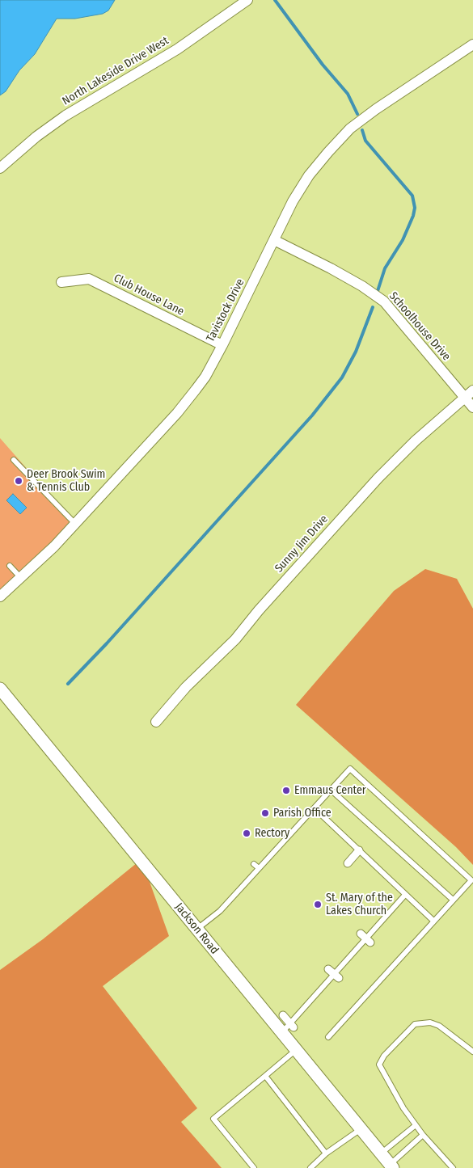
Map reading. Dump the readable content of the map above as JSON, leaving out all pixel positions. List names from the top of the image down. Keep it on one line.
{"streets":{"street":["North Lakeside Drive West","Club House Lane","Tavistock Drive","Schoolhouse Drive","Sunny Jim Drive","Jackson Road"]},"crossings":[["Club House Lane","Tavistock Drive"],["Tavistock Drive","Schoolhouse Drive"],["Schoolhouse Drive","Sunny Jim Drive"]],"places":["Deer Brook Swim & Tennis Club","Emmaus Center","Parish Office","Rectory","St. Mary of the Lakes Church"]}
